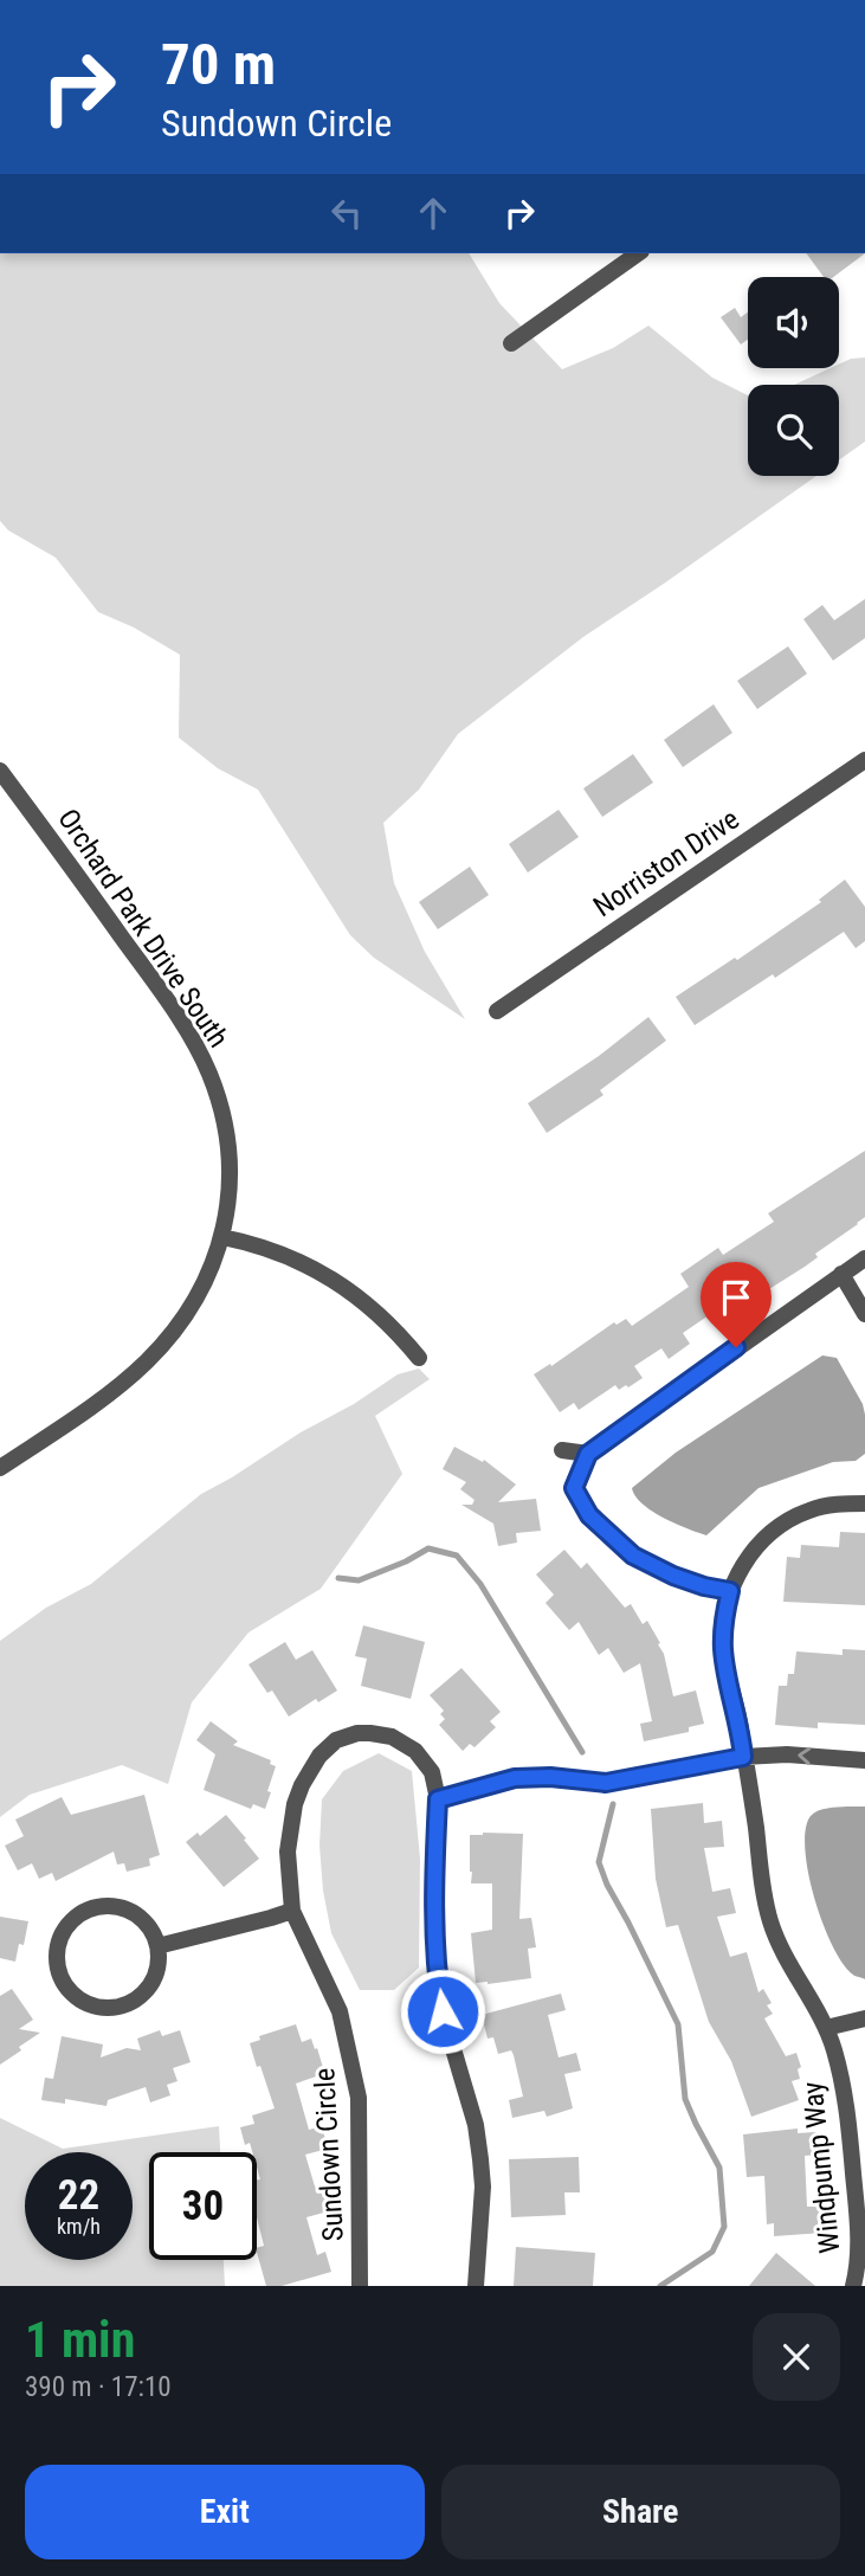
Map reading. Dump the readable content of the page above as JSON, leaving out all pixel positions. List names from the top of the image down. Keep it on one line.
{"streets":{"street":["Norriston Drive","Orchard Park Drive South","Sundown Circle","Windpump Way"]},"page":{"turn":["70 m","Sundown Circle"],"speed":"22 km/h","limit":"30","heading":["1 min","390 m · 17:10"],"buttons":["Exit","Share"]}}
